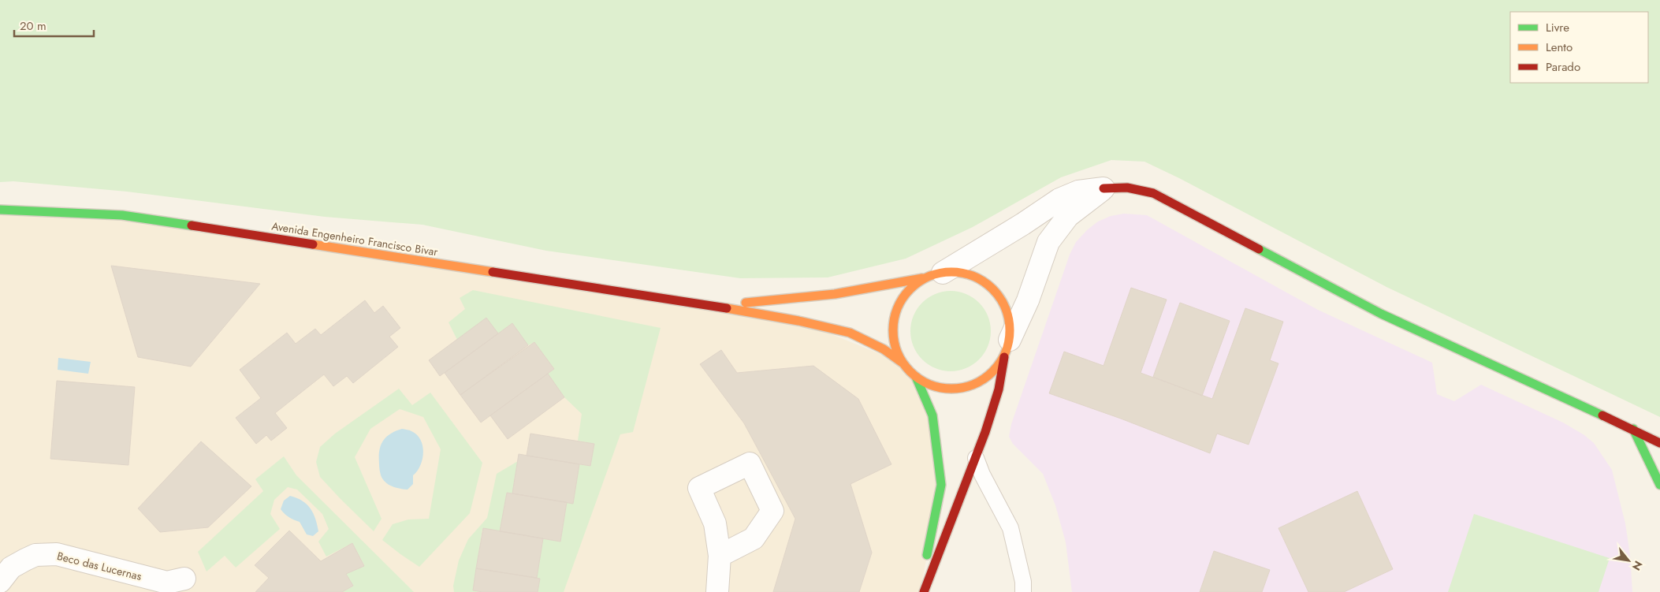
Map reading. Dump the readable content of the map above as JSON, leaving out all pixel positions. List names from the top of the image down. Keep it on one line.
{"streets":{"street":["Avenida Engenheiro Francisco Bivar","Beco das Lucernas"]},"legend":["Livre","Lento","Parado"],"scale_bar":"20 m","north":"bottom right"}
